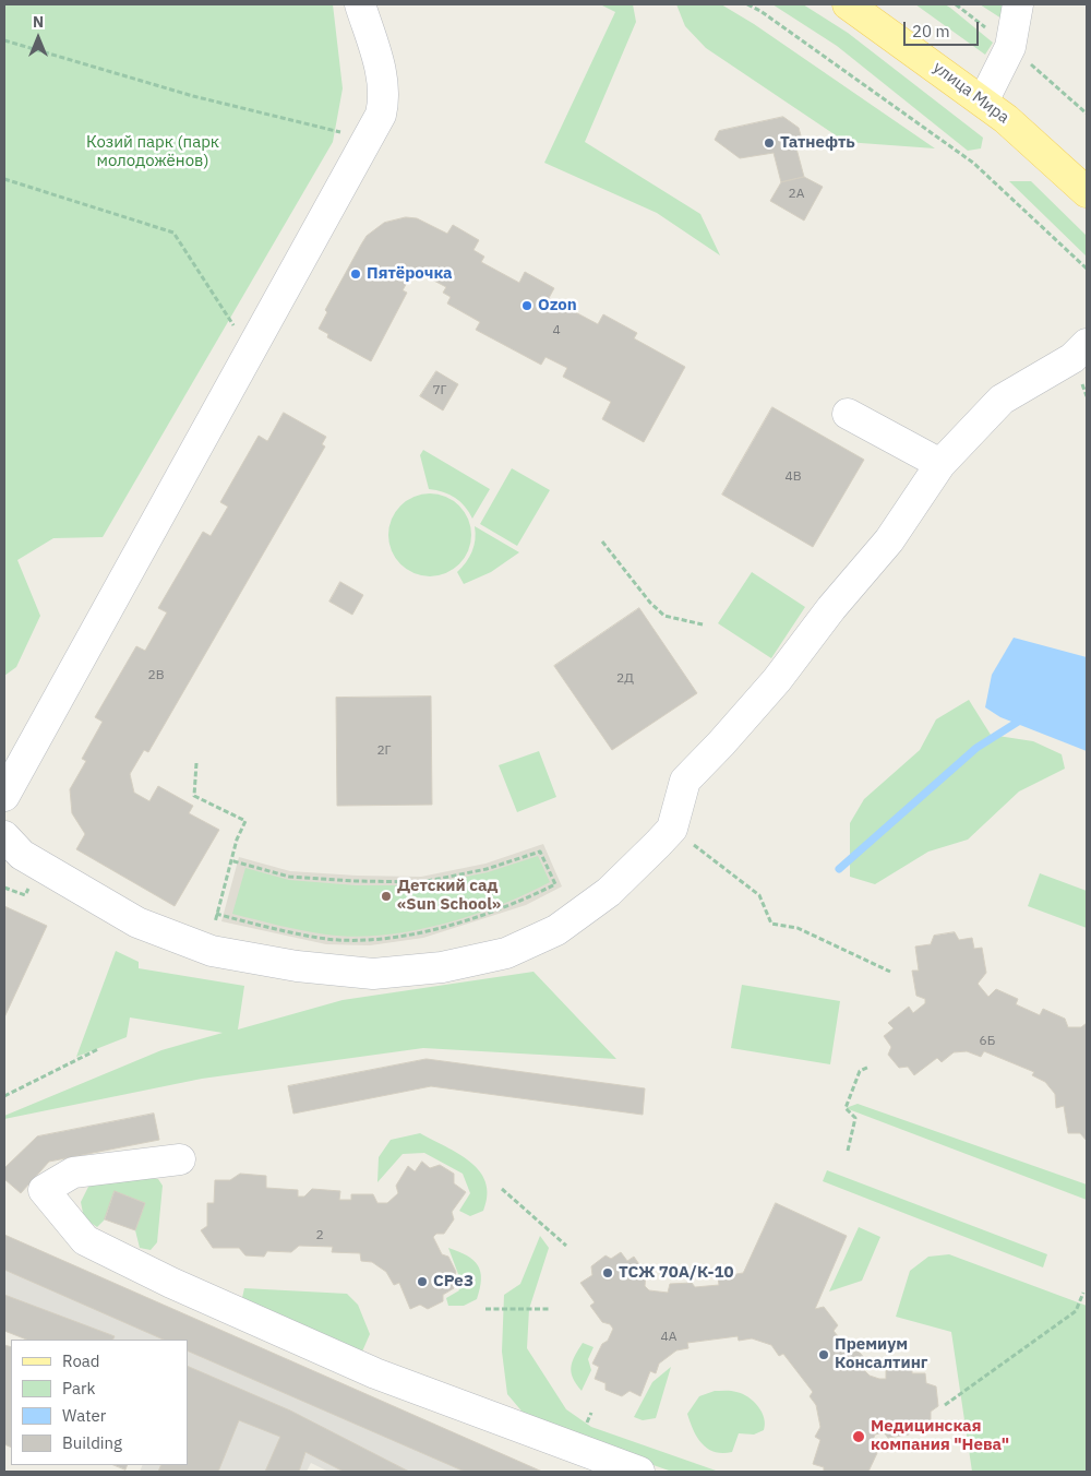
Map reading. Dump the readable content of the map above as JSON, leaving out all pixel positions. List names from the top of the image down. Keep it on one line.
{"streets":{"main road":["улица Мира"]},"parks":["Козий парк (парк молодожёнов)"],"places":["Татнефть","Пятёрочка","Ozon","Детский сад «Sun School»","ТСЖ 70А/К-10","СРеЗ","Премиум Консалтинг","Медицинская компания \"Нева\""],"house_numbers":["2А","4","7Г","4В","2В","2Д","2Г","6Б","2","4А"],"legend":["Road","Park","Water","Building"],"scale_bar":"20 m","north":"top"}
